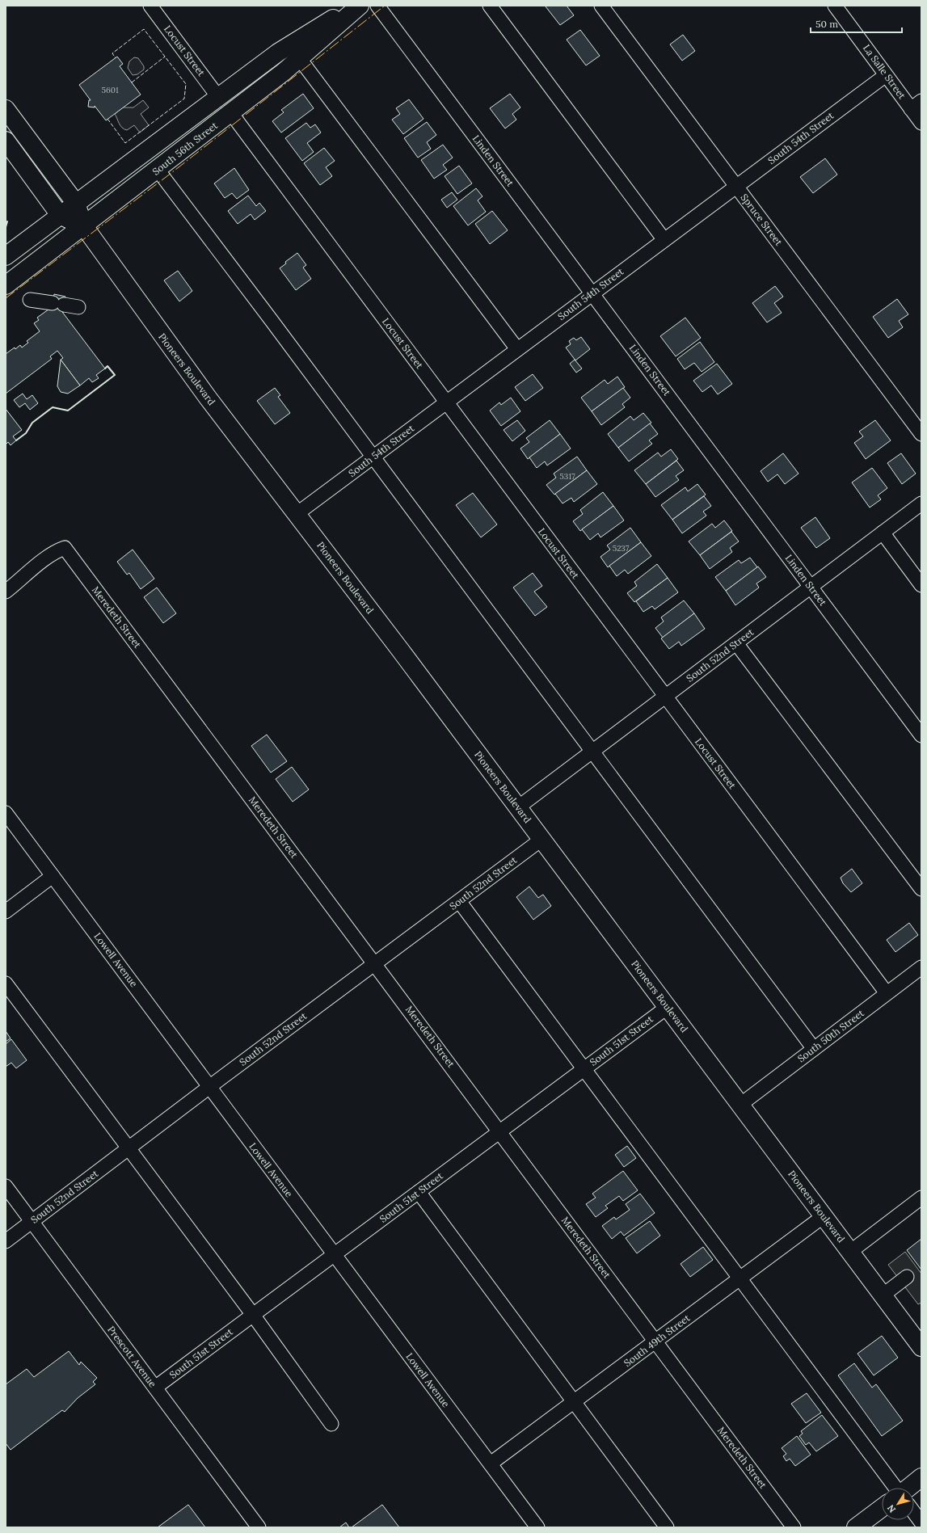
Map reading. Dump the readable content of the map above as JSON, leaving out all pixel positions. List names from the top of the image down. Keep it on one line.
{"streets":{"main road":["South 56th Street","Pioneers Boulevard"],"street":["Locust Street","La Salle Street","South 54th Street","Linden Street","Spruce Street","Meredeth Street","South 52nd Street","Lowell Avenue","South 50th Street","South 51st Street","South 49th Street","Prescott Avenue"]},"crossings":[["Locust Street","South 54th Street"],["Locust Street","South 56th Street"],["Locust Street","South 52nd Street"],["Locust Street","South 50th Street"],["La Salle Street","South 54th Street"],["South 54th Street","Linden Street"],["South 54th Street","Spruce Street"],["South 54th Street","Pioneers Boulevard"],["South 56th Street","Pioneers Boulevard"],["Linden Street","South 52nd Street"],["Pioneers Boulevard","South 52nd Street"],["Pioneers Boulevard","South 50th Street"],["Pioneers Boulevard","South 51st Street"],["Pioneers Boulevard","South 49th Street"],["Meredeth Street","South 52nd Street"],["Meredeth Street","South 51st Street"],["Meredeth Street","South 49th Street"],["South 52nd Street","Lowell Avenue"],["South 52nd Street","Prescott Avenue"],["Lowell Avenue","South 51st Street"],["Lowell Avenue","South 49th Street"],["South 51st Street","Prescott Avenue"]],"house_numbers":["5601","5317","5237"],"scale_bar":"50 m","north":"bottom left"}
